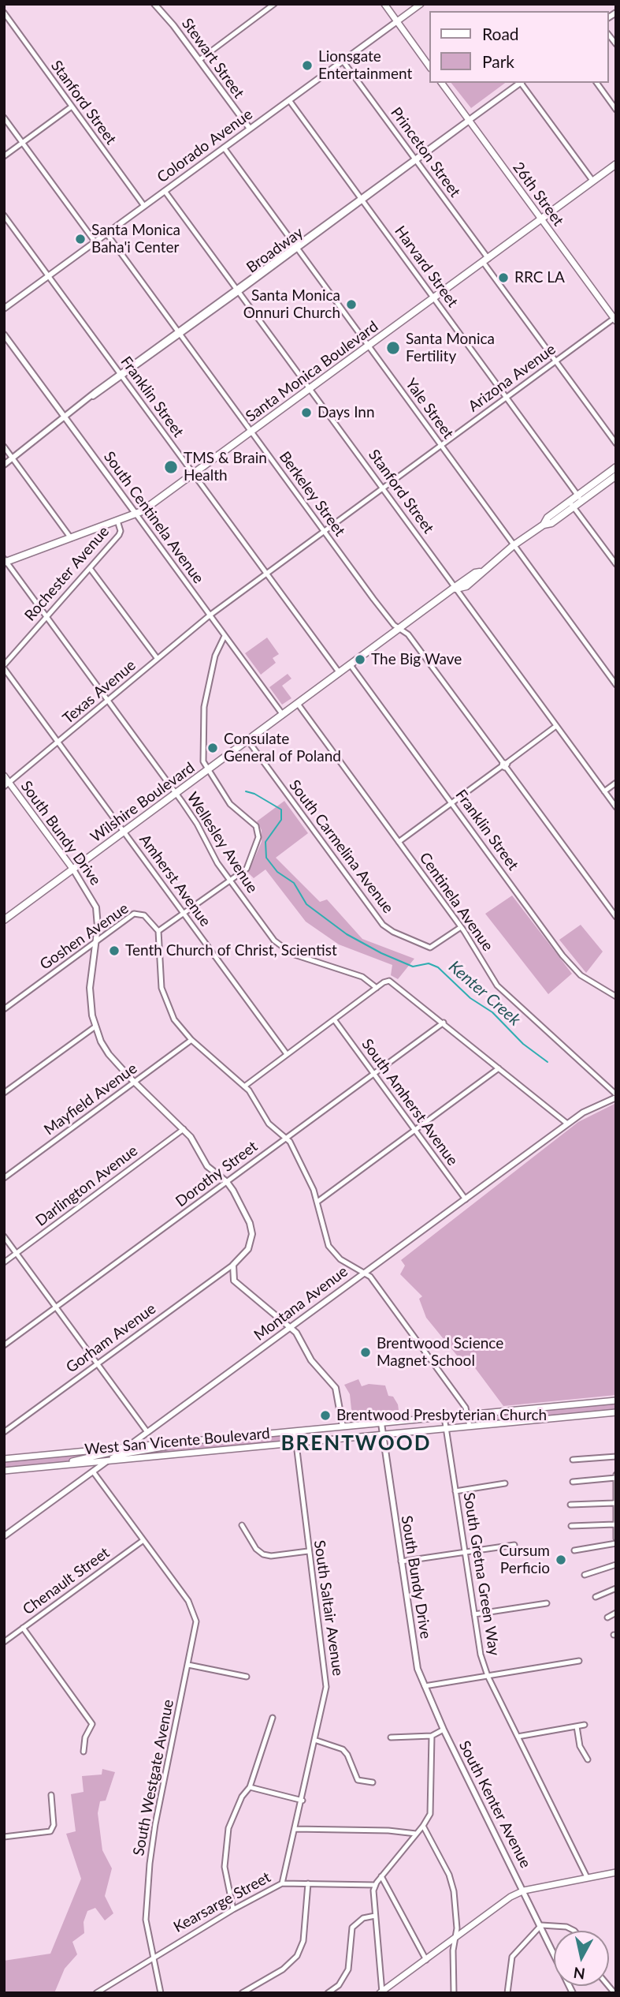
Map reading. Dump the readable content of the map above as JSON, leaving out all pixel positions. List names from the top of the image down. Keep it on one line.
{"streets":{"main road":["Colorado Avenue","26th Street","Santa Monica Boulevard","Wilshire Boulevard","South Bundy Drive","West San Vicente Boulevard"],"street":["Stewart Street","Stanford Street","Princeton Street","Broadway","Harvard Street","Arizona Avenue","Franklin Street","Yale Street","Berkeley Street","South Centinela Avenue","Rochester Avenue","Texas Avenue","Wellesley Avenue","South Carmelina Avenue","Amherst Avenue","Centinela Avenue","Goshen Avenue","Mayfield Avenue","South Amherst Avenue","Dorothy Street","Darlington Avenue","Montana Avenue","Gorham Avenue","South Gretna Green Way","Chenault Street","South Saltair Avenue","South Westgate Avenue","South Kenter Avenue","Kearsarge Street"]},"crossings":[["Stewart Street","Colorado Avenue"],["Stanford Street","Colorado Avenue"],["Stanford Street","Broadway"],["Stanford Street","Santa Monica Boulevard"],["Stanford Street","Arizona Avenue"],["Stanford Street","Wilshire Boulevard"],["Colorado Avenue","Princeton Street"],["Colorado Avenue","Harvard Street"],["Colorado Avenue","Franklin Street"],["Colorado Avenue","Yale Street"],["Colorado Avenue","Berkeley Street"],["Princeton Street","Broadway"],["Princeton Street","Santa Monica Boulevard"],["Princeton Street","Arizona Avenue"],["26th Street","Broadway"],["26th Street","Santa Monica Boulevard"],["26th Street","Arizona Avenue"],["Broadway","Harvard Street"],["Broadway","Franklin Street"],["Broadway","Yale Street"],["Broadway","Berkeley Street"],["Broadway","South Centinela Avenue"],["Harvard Street","Santa Monica Boulevard"],["Harvard Street","Arizona Avenue"],["Harvard Street","Wilshire Boulevard"],["Santa Monica Boulevard","Franklin Street"],["Santa Monica Boulevard","Yale Street"],["Santa Monica Boulevard","Berkeley Street"],["Santa Monica Boulevard","South Centinela Avenue"],["Santa Monica Boulevard","Rochester Avenue"],["Santa Monica Boulevard","Wellesley Avenue"],["Arizona Avenue","Franklin Street"],["Arizona Avenue","Yale Street"],["Arizona Avenue","Berkeley Street"],["Arizona Avenue","South Centinela Avenue"],["Arizona Avenue","Texas Avenue"],["Franklin Street","Wilshire Boulevard"],["Yale Street","Wilshire Boulevard"],["Berkeley Street","Wilshire Boulevard"],["South Centinela Avenue","Texas Avenue"],["South Centinela Avenue","Wilshire Boulevard"],["Rochester Avenue","Wellesley Avenue"],["Rochester Avenue","Amherst Avenue"],["Texas Avenue","South Bundy Drive"],["Texas Avenue","Wellesley Avenue"],["Texas Avenue","Amherst Avenue"],["Wilshire Boulevard","South Bundy Drive"],["Wilshire Boulevard","Wellesley Avenue"],["Wilshire Boulevard","South Carmelina Avenue"],["Wilshire Boulevard","Amherst Avenue"],["Wilshire Boulevard","Centinela Avenue"],["South Bundy Drive","Goshen Avenue"],["South Bundy Drive","Mayfield Avenue"],["South Bundy Drive","Dorothy Street"],["South Bundy Drive","Darlington Avenue"],["South Bundy Drive","Gorham Avenue"],["South Bundy Drive","West San Vicente Boulevard"],["South Bundy Drive","South Kenter Avenue"],["South Carmelina Avenue","Centinela Avenue"],["Centinela Avenue","Montana Avenue"],["South Amherst Avenue","Dorothy Street"],["South Amherst Avenue","Montana Avenue"],["Montana Avenue","West San Vicente Boulevard"],["Montana Avenue","South Westgate Avenue"],["West San Vicente Boulevard","South Gretna Green Way"],["West San Vicente Boulevard","South Saltair Avenue"],["Chenault Street","South Westgate Avenue"],["South Saltair Avenue","Kearsarge Street"],["South Westgate Avenue","Kearsarge Street"]],"districts":["BRENTWOOD"],"water":["Kenter Creek"],"places":["Lionsgate Entertainment","Santa Monica Baha'i Center","RRC LA","Santa Monica Onnuri Church","Santa Monica Fertility","Days Inn","TMS & Brain Health","The Big Wave","Consulate General of Poland","Tenth Church of Christ, Scientist","Brentwood Science Magnet School","Brentwood Presbyterian Church","Cursum Perficio"],"legend":["Road","Park"],"north":"bottom"}
